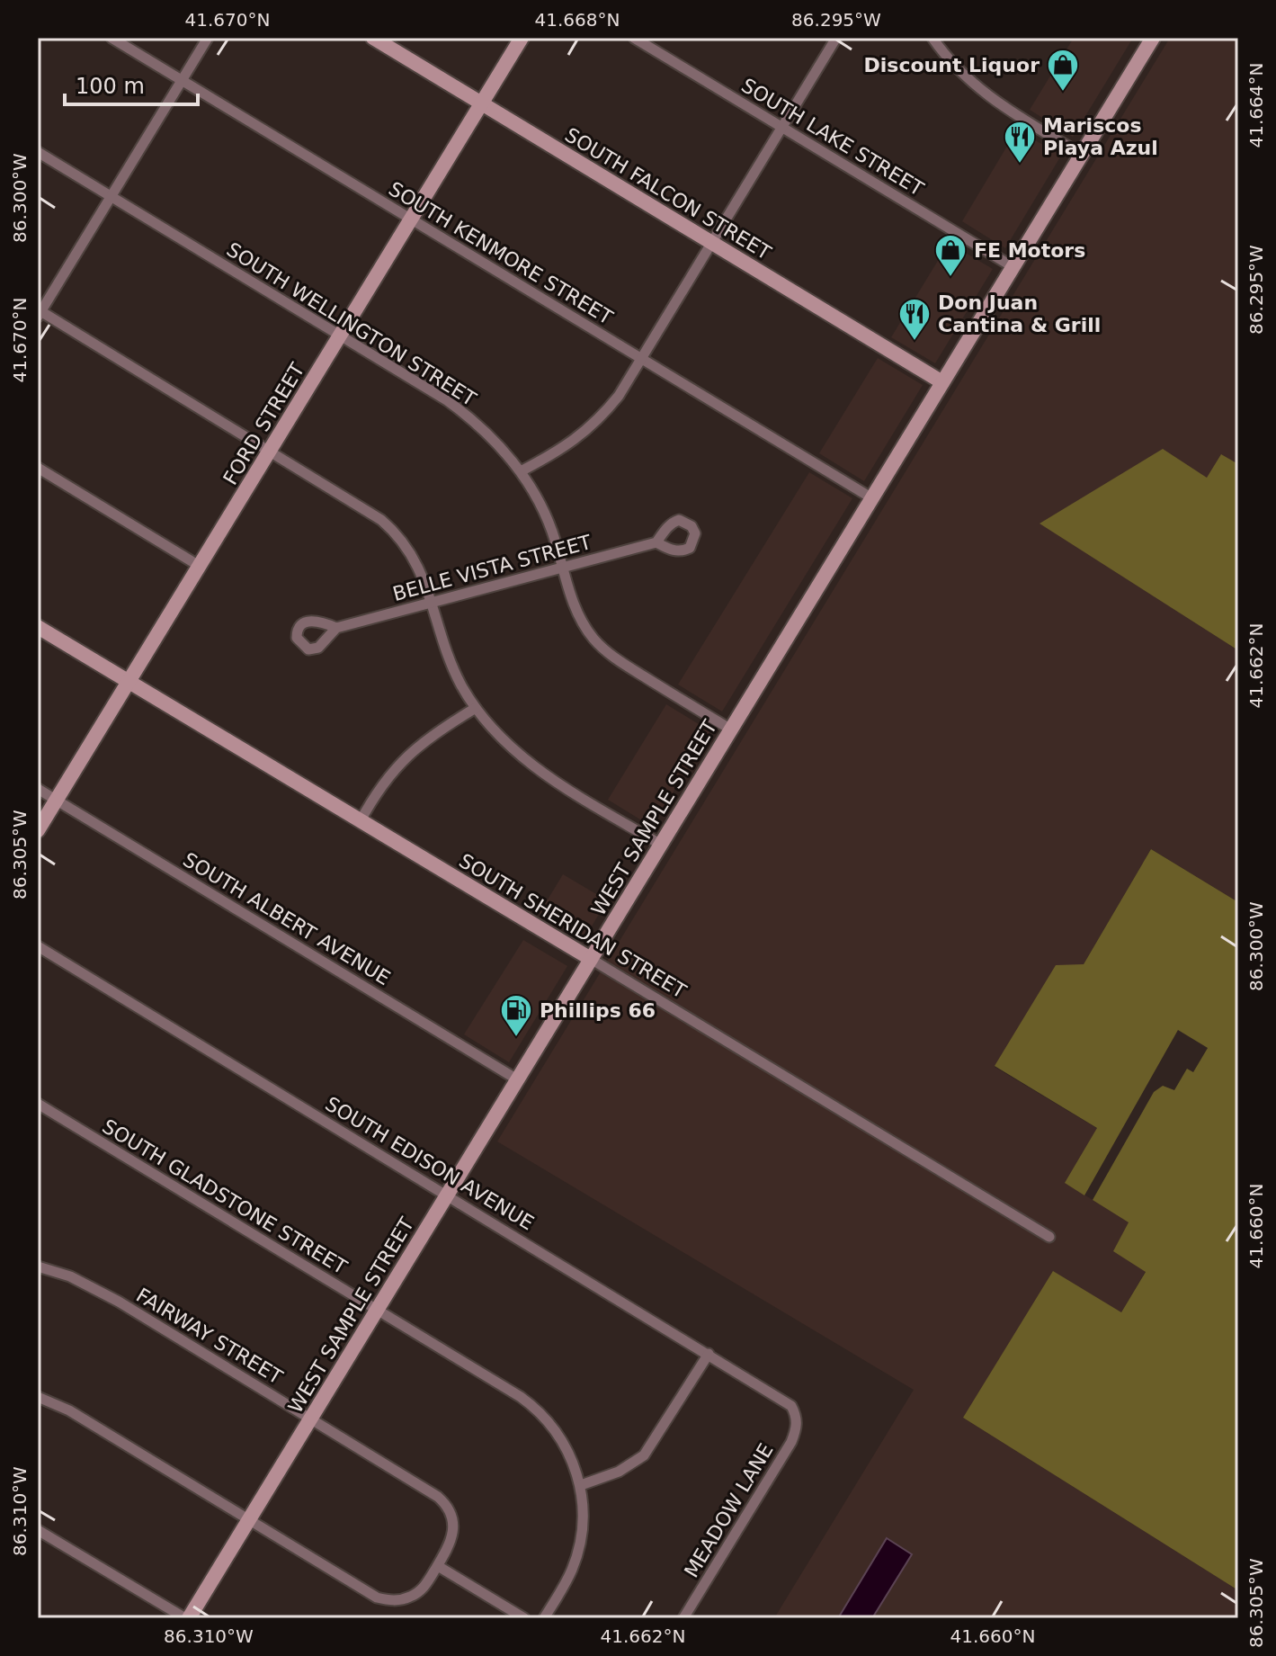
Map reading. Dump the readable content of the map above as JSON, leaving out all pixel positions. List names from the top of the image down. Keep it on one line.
{"streets":{"street":["SOUTH LAKE STREET","SOUTH FALCON STREET","SOUTH KENMORE STREET","SOUTH WELLINGTON STREET","FORD STREET","BELLE VISTA STREET","WEST SAMPLE STREET","SOUTH ALBERT AVENUE","SOUTH SHERIDAN STREET","SOUTH EDISON AVENUE","SOUTH GLADSTONE STREET","FAIRWAY STREET","MEADOW LANE"]},"crossings":[["SOUTH LAKE STREET","WEST SAMPLE STREET"],["SOUTH FALCON STREET","FORD STREET"],["SOUTH FALCON STREET","WEST SAMPLE STREET"],["SOUTH KENMORE STREET","FORD STREET"],["SOUTH KENMORE STREET","WEST SAMPLE STREET"],["SOUTH WELLINGTON STREET","FORD STREET"],["SOUTH WELLINGTON STREET","BELLE VISTA STREET"],["SOUTH WELLINGTON STREET","WEST SAMPLE STREET"],["FORD STREET","SOUTH ALBERT AVENUE"],["FORD STREET","SOUTH SHERIDAN STREET"],["WEST SAMPLE STREET","SOUTH ALBERT AVENUE"],["WEST SAMPLE STREET","SOUTH SHERIDAN STREET"],["WEST SAMPLE STREET","SOUTH EDISON AVENUE"],["WEST SAMPLE STREET","SOUTH GLADSTONE STREET"],["WEST SAMPLE STREET","FAIRWAY STREET"],["SOUTH EDISON AVENUE","MEADOW LANE"]],"places":{"shop":["Discount Liquor","FE Motors"],"restaurant":["Mariscos Playa Azul","Don Juan Cantina & Grill"],"fuel station":["Phillips 66"]},"scale_bar":"100 m","coordinates":["41.670°N","41.668°N","86.295°W","41.664°N","86.300°W","41.662°N","86.305°W","41.660°N","86.310°W"]}
